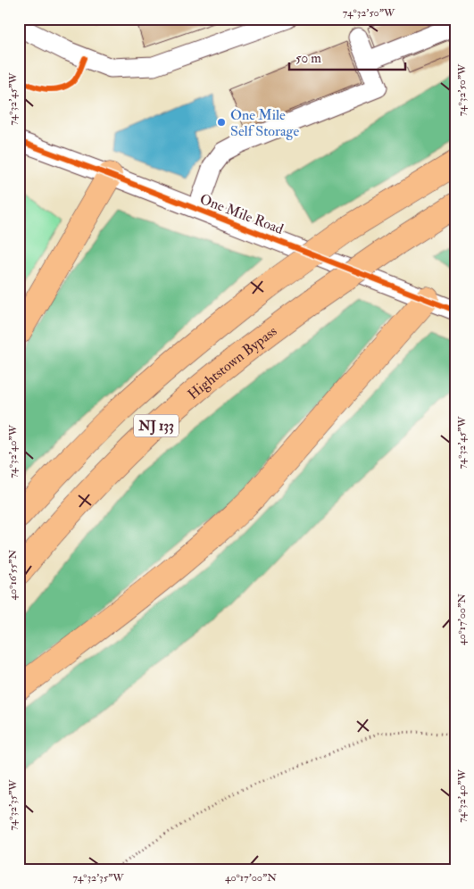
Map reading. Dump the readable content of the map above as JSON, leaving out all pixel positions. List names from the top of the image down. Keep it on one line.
{"streets":{"highway":["Hightstown Bypass","NJ 133"],"street":["One Mile Road"]},"places":["One Mile Self Storage"],"scale_bar":"50 m","coordinates":["74°32'50\"W","74°32'45\"W","74°32'40\"W","40°16'55\"N","40°17'00\"N","74°32'35\"W"]}
